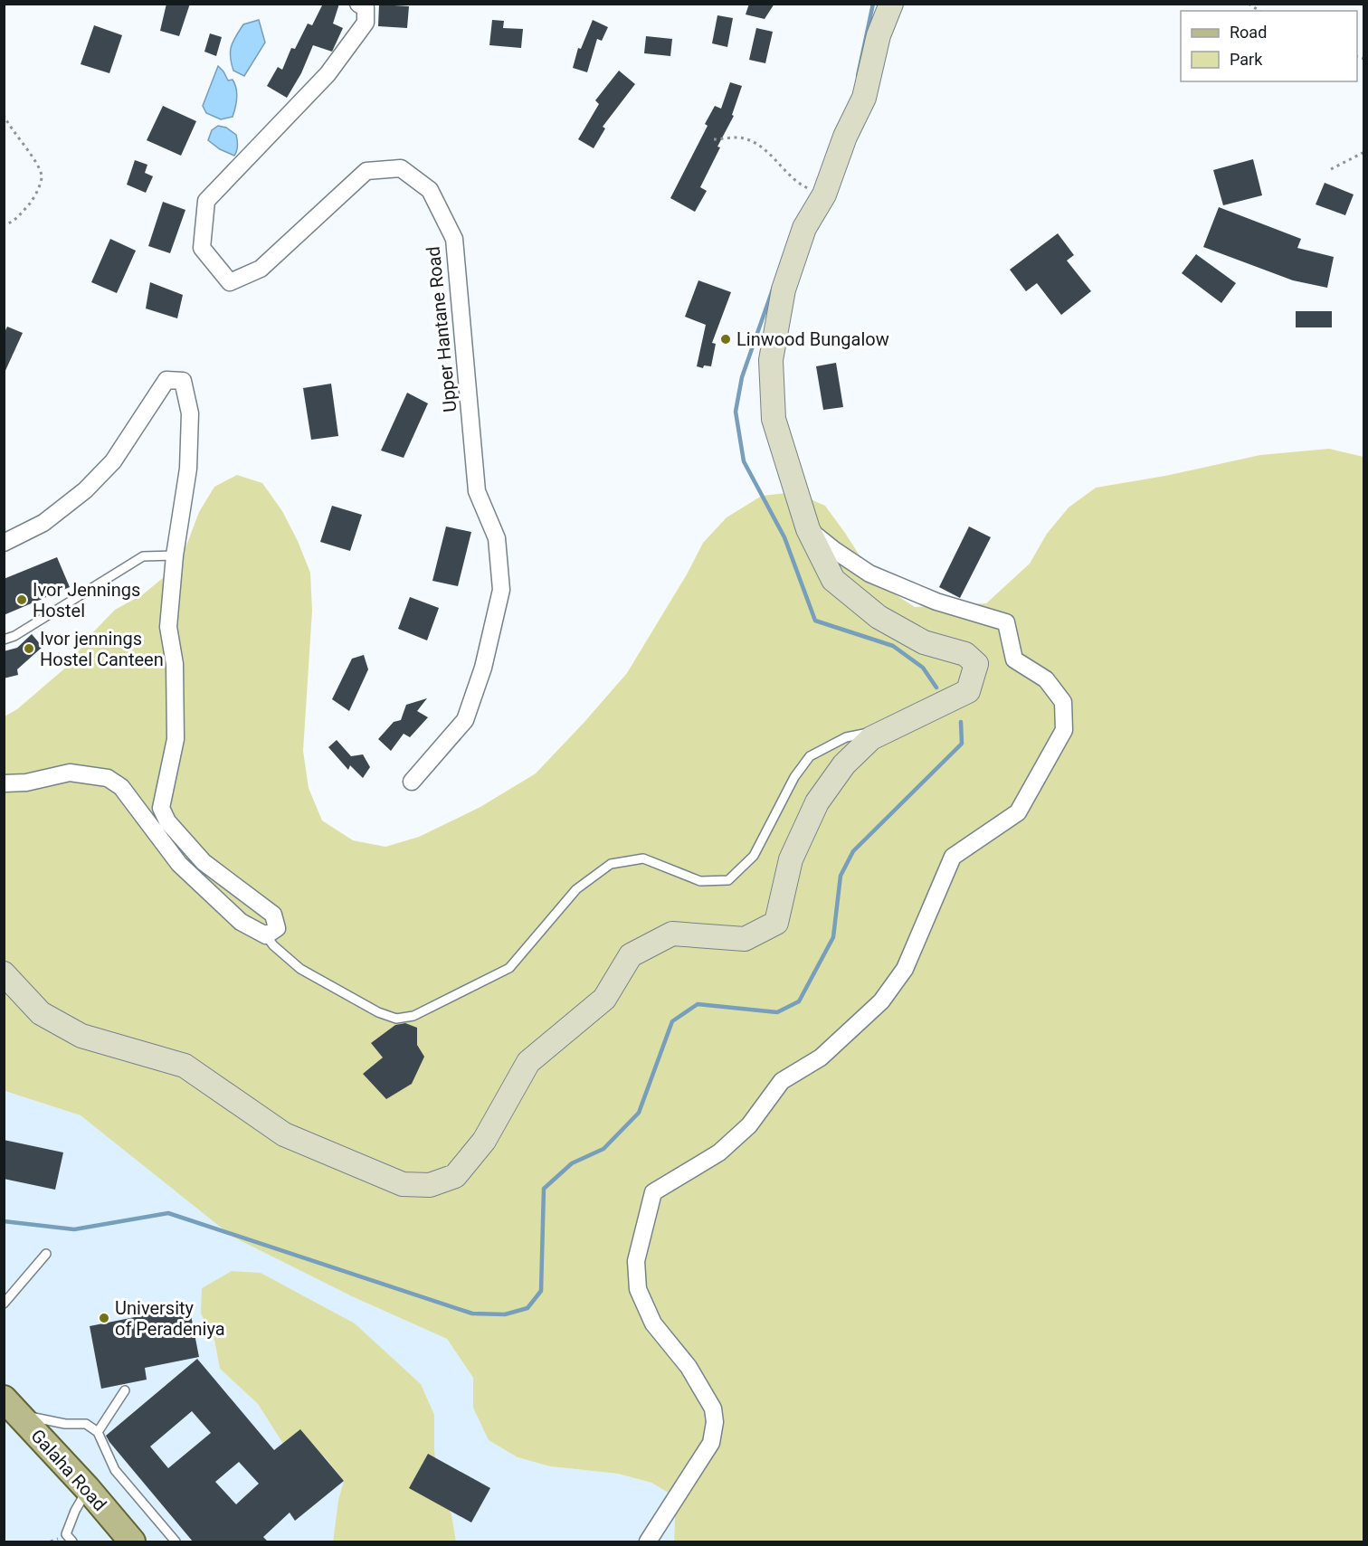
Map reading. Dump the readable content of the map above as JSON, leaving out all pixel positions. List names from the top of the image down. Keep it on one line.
{"streets":{"main road":["Galaha Road"],"street":["Upper Hantane Road"]},"places":["Linwood Bungalow","Ivor Jennings Hostel","Ivor jennings Hostel Canteen","University of Peradeniya"],"legend":["Road","Park"]}
